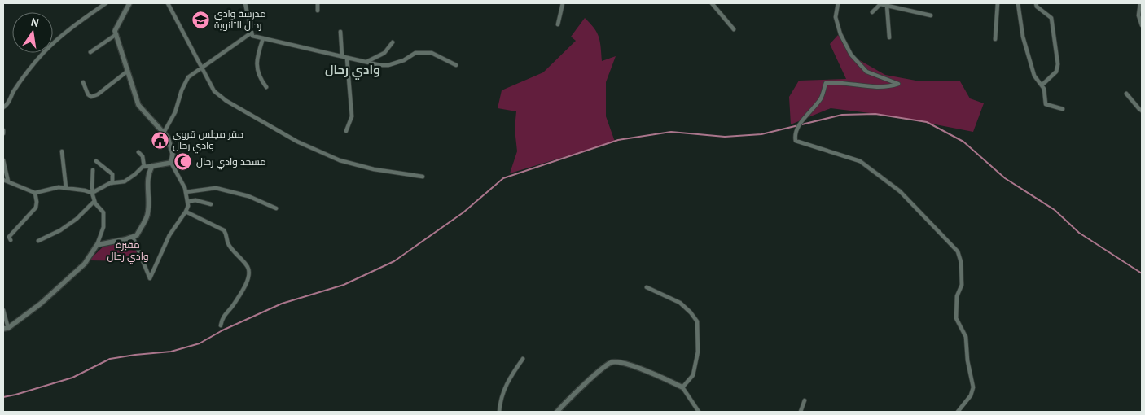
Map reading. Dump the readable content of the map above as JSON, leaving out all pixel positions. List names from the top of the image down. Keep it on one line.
{"districts":["وادي رحال"],"parks":["مقبرة وادي رحال"],"places":{"school or university":["مدرسة وادي رحال الثانوية"],"public building":["مقر مجلس قروي وادي رحال"],"mosque":["مسجد وادي رحال"]},"north":"top"}
